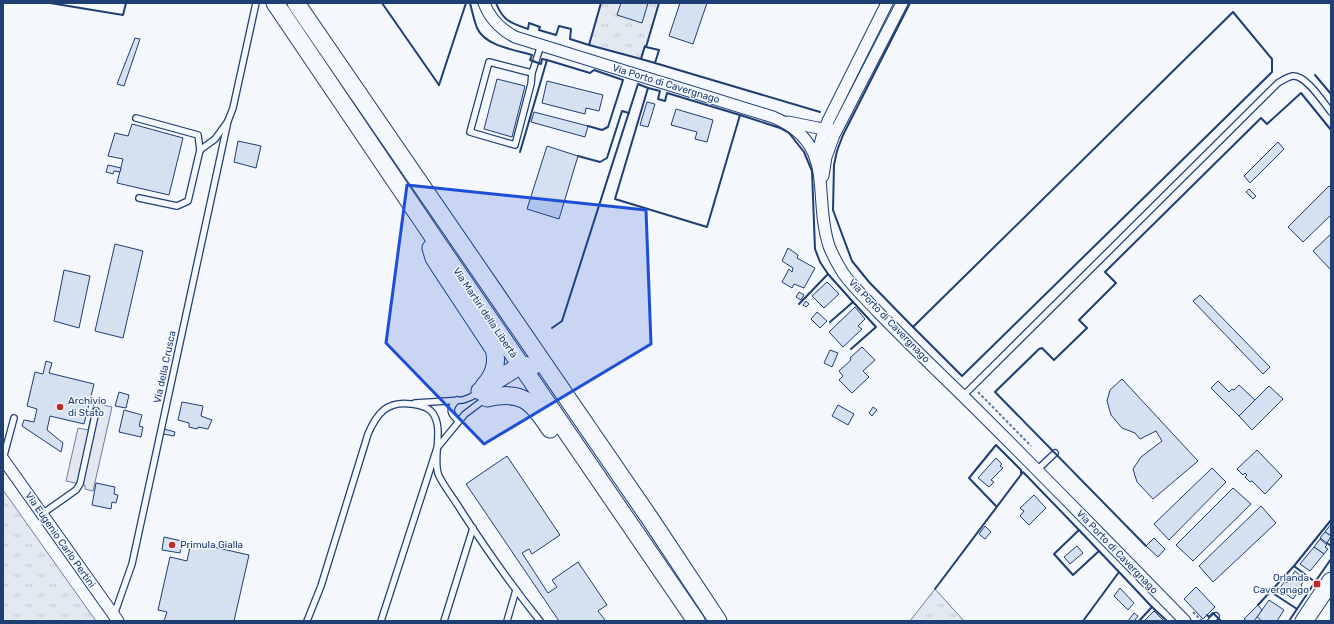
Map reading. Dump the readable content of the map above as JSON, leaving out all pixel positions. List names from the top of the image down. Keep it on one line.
{"streets":{"main road":["Via Martiri della Libertà"],"street":["Via Porto di Cavergnago","Via Eugenio Carlo Pertini"],"lane":["Via della Crusca"]},"crossings":[["Via della Crusca","Via Eugenio Carlo Pertini"]],"places":{"other":["Archivio di Stato","Primula Gialla"],"transit":["Orlanda Cavergnago"]}}
